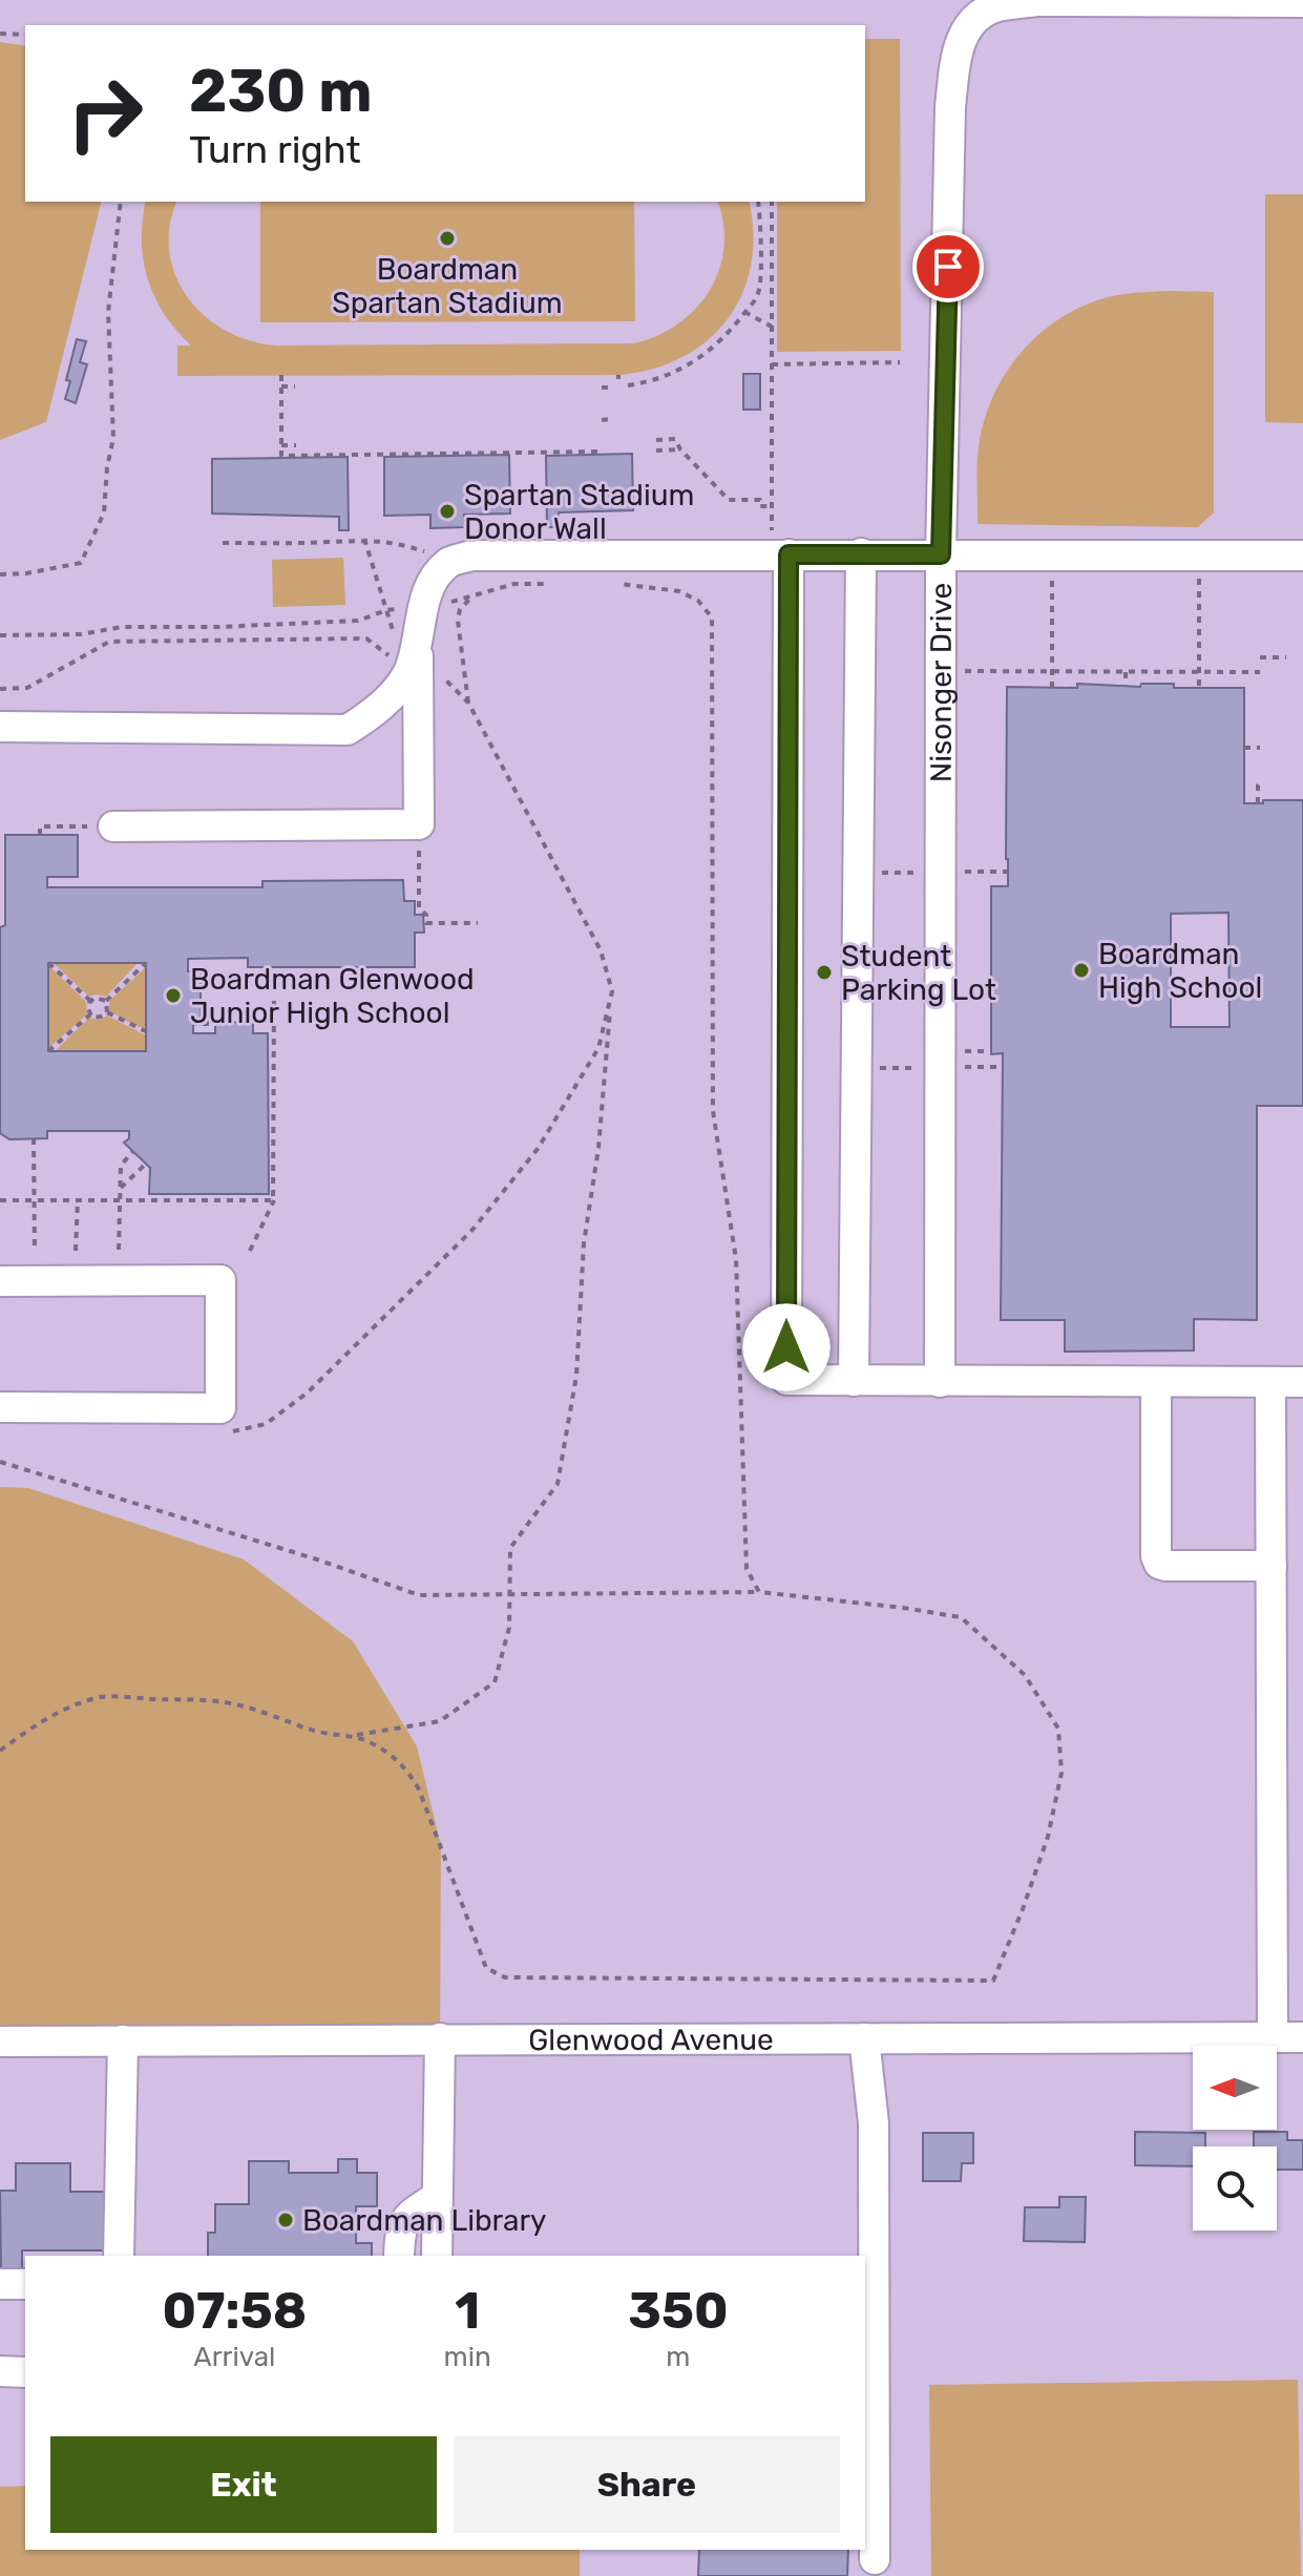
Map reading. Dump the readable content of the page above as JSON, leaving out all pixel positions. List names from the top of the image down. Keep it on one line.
{"streets":{"street":["Nisonger Drive","Glenwood Avenue"]},"places":["Boardman Spartan Stadium","Spartan Stadium Donor Wall","Boardman High School","Student Parking Lot","Boardman Glenwood Junior High School","Boardman Library"],"north":"left","page":{"turn":["230 m","Turn right"],"eta":["07:58","Arrival","1","min","350","m"],"buttons":["Exit","Share"]}}
